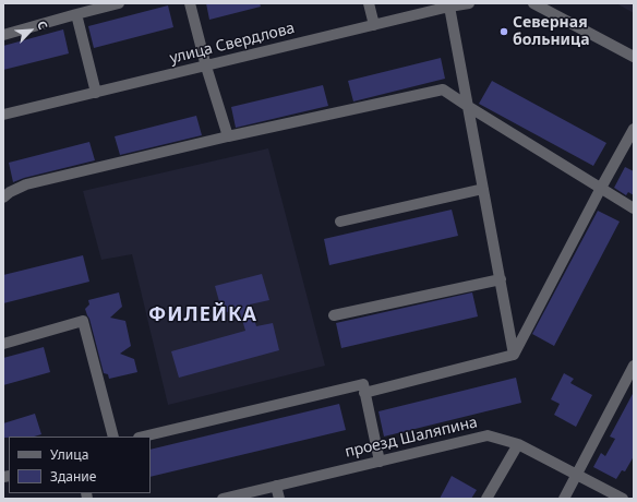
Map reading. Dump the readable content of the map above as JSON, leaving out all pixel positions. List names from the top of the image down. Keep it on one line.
{"streets":{"street":["улица Свердлова","проезд Шаляпина"]},"districts":["ФИЛЕЙКА"],"places":["Северная больница"],"legend":["Улица","Здание"],"north":"top right"}
